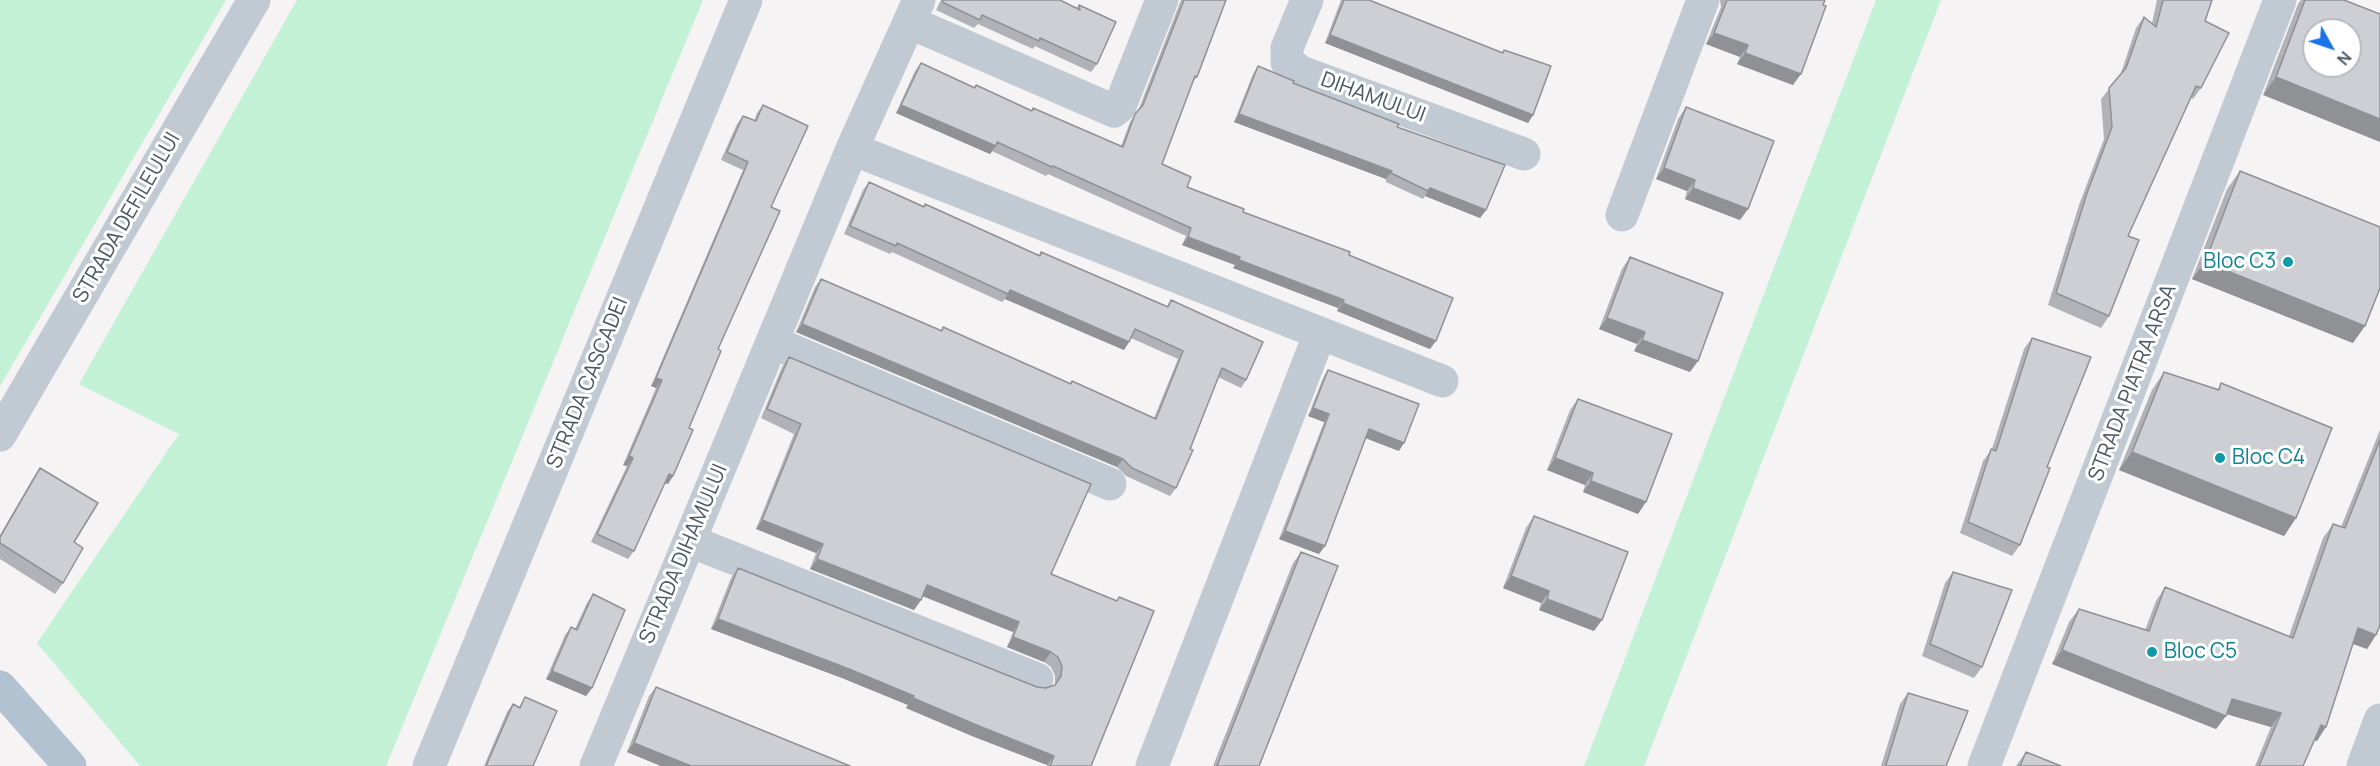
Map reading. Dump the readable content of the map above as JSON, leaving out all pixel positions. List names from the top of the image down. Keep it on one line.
{"streets":{"street":["DIHAMULUI","STRADA DEFILEULUI","STRADA CASCADEI","STRADA PIATRA ARSA","STRADA DIHAMULUI"]},"places":["Bloc C3","Bloc C4","Bloc C5"],"north":"bottom right"}
